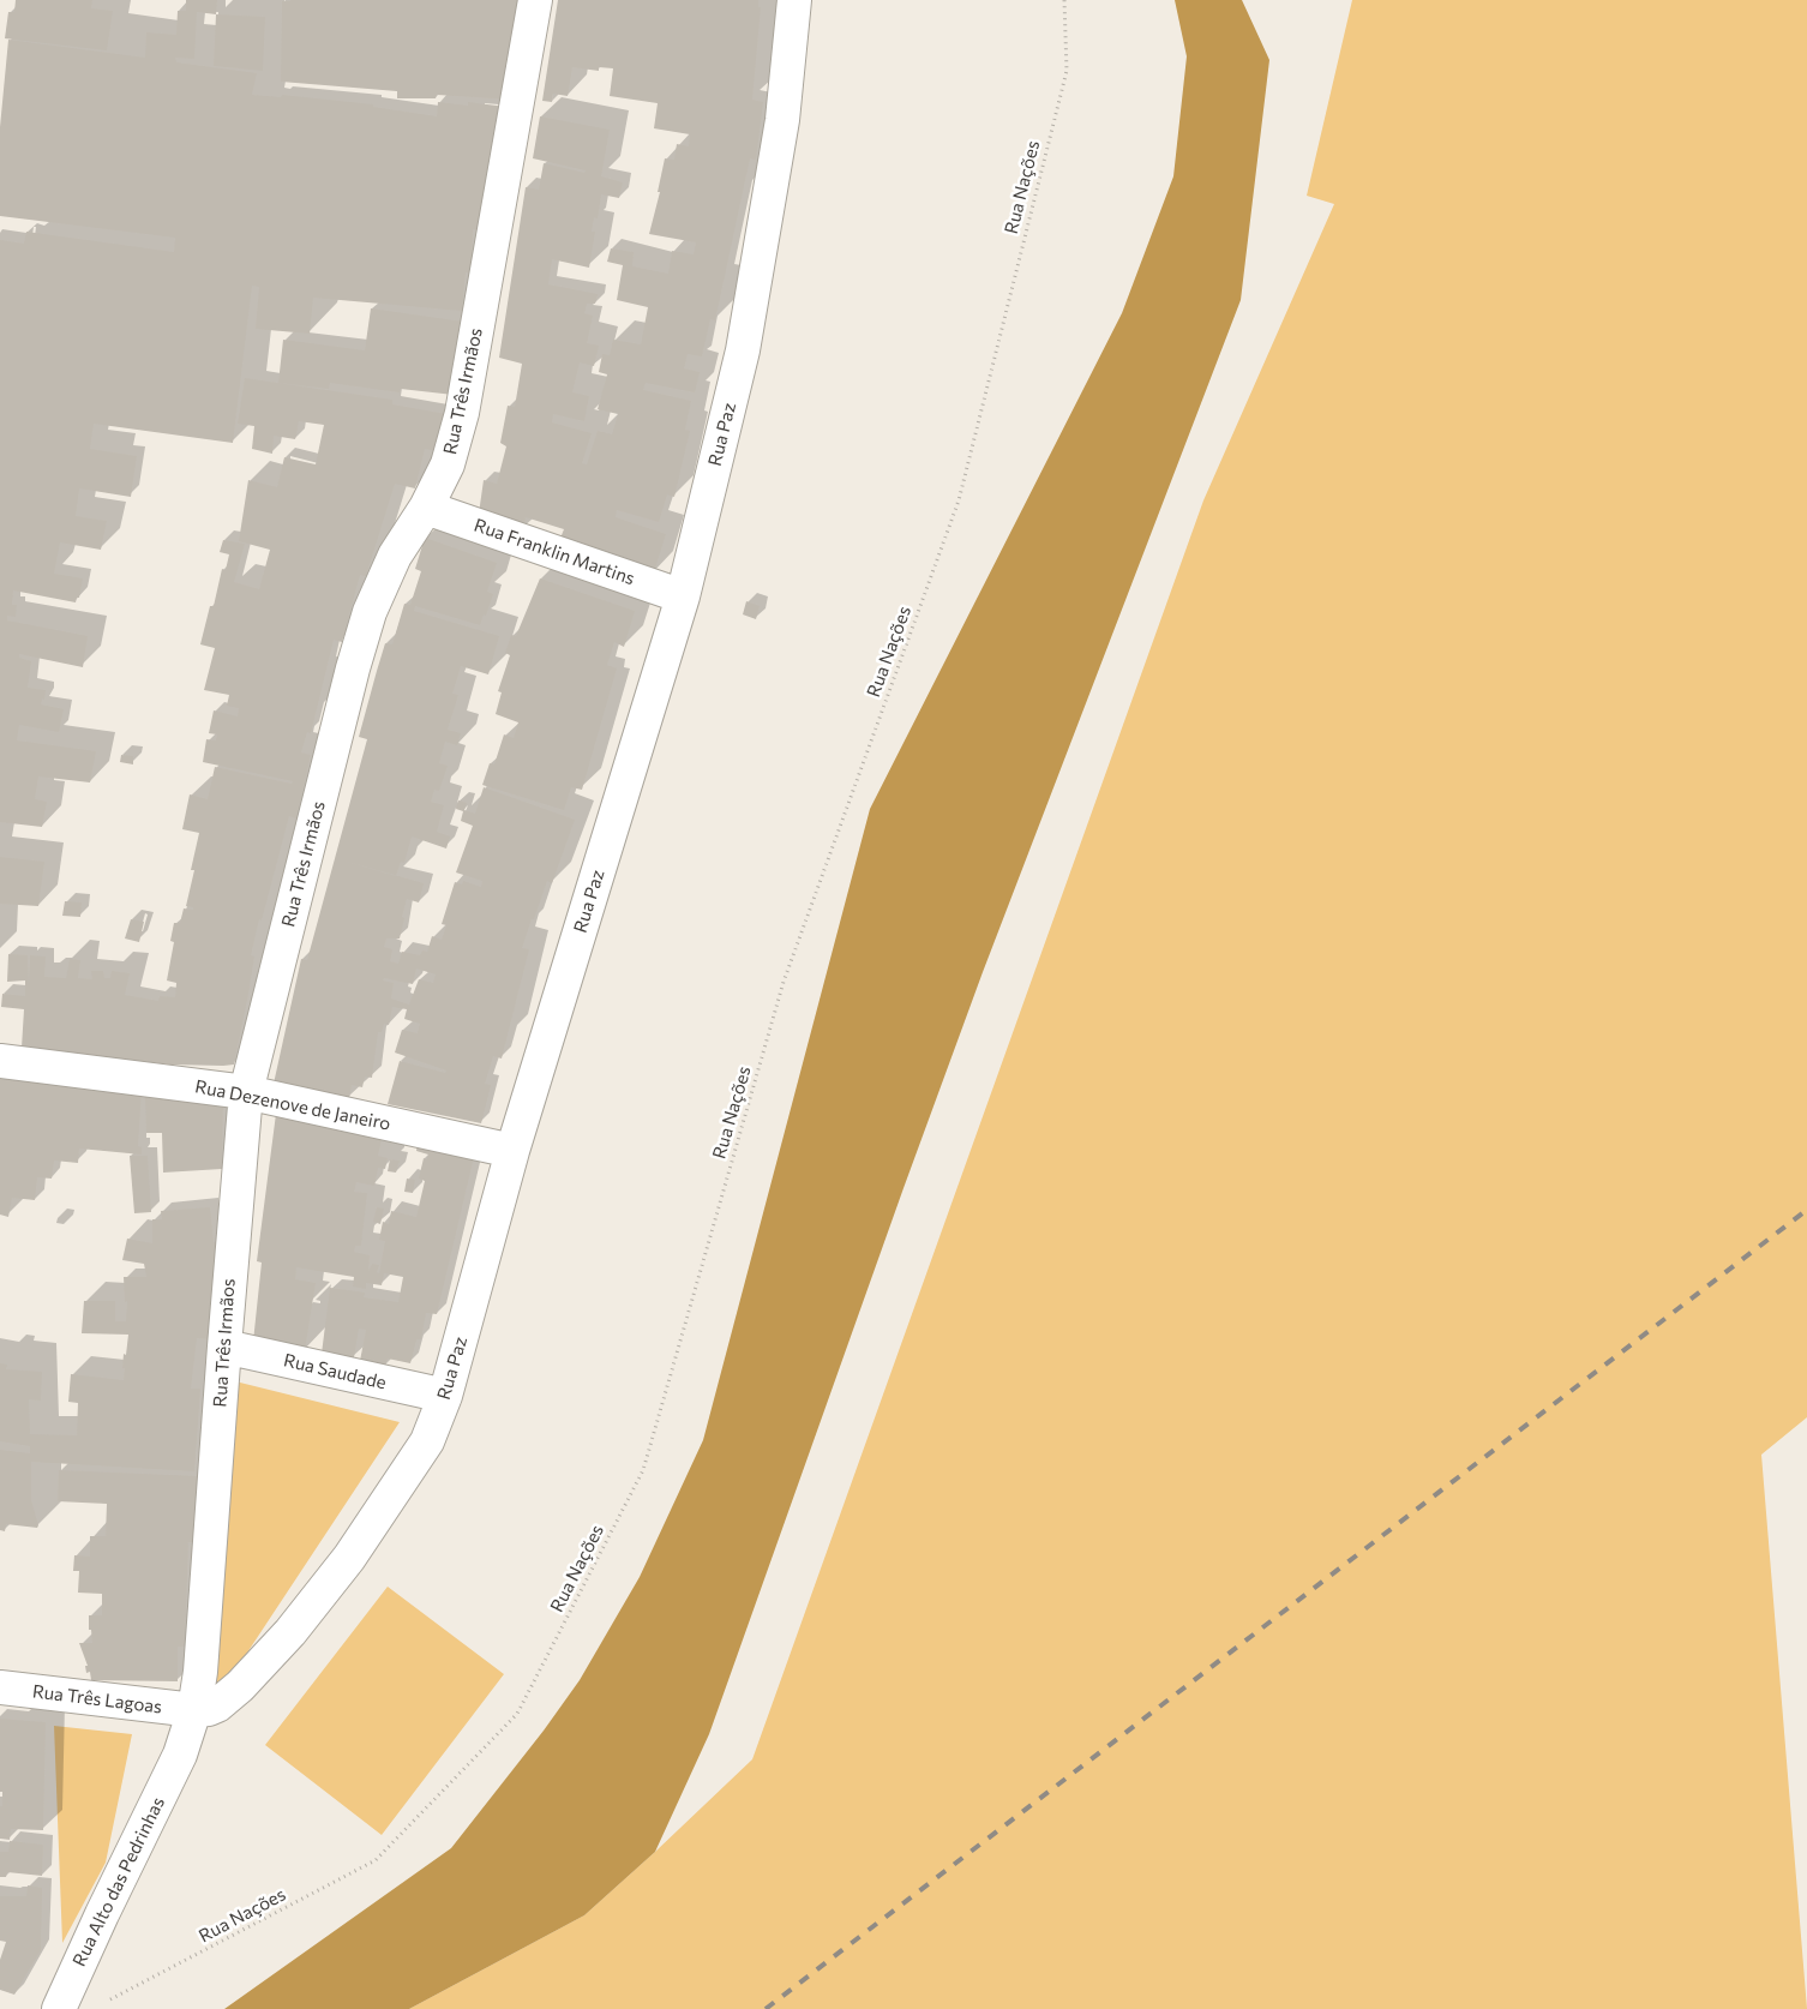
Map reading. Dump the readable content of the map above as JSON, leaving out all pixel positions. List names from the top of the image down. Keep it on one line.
{"streets":{"street":["Rua Três Irmãos","Rua Paz","Rua Franklin Martins","Rua Dezenove de Janeiro","Rua Saudade","Rua Três Lagoas","Rua Alto das Pedrinhas"],"path":["Rua Nações"]},"crossings":[["Rua Três Irmãos","Rua Paz"],["Rua Três Irmãos","Rua Franklin Martins"],["Rua Três Irmãos","Rua Dezenove de Janeiro"],["Rua Três Irmãos","Rua Saudade"],["Rua Três Irmãos","Rua Três Lagoas"],["Rua Três Irmãos","Rua Alto das Pedrinhas"],["Rua Paz","Rua Franklin Martins"],["Rua Paz","Rua Dezenove de Janeiro"],["Rua Paz","Rua Saudade"],["Rua Paz","Rua Três Lagoas"]]}
